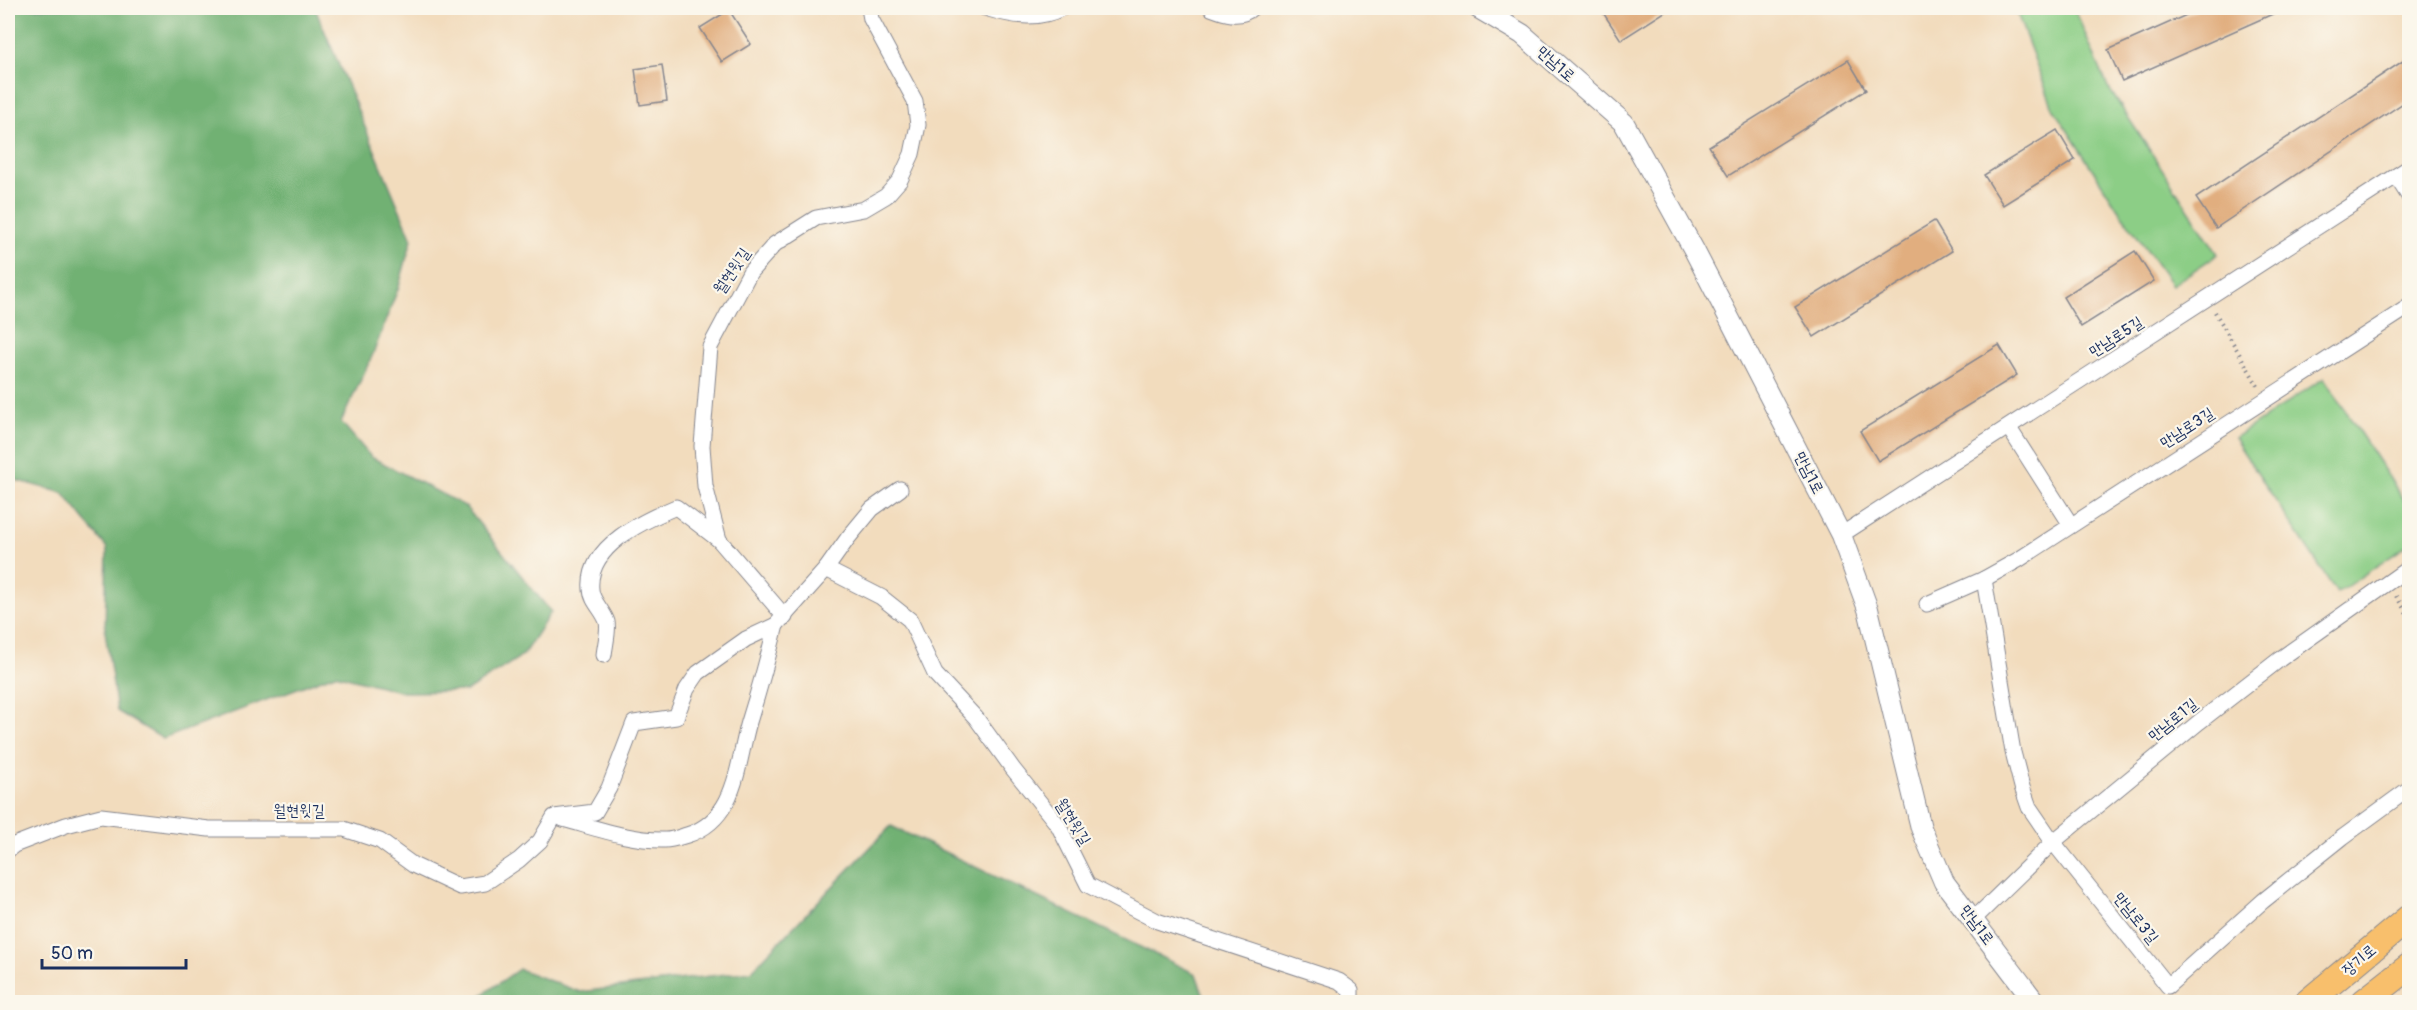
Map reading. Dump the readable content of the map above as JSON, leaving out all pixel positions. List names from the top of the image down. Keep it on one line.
{"streets":{"main road":["장기로"],"street":["만남1로","월현윗길","만남로5길","만남로3길","만남로1길"]},"crossings":[["만남1로","만남로5길"],["만남1로","만남로1길"],["만남로3길","만남로1길"]],"scale_bar":"50 m"}
